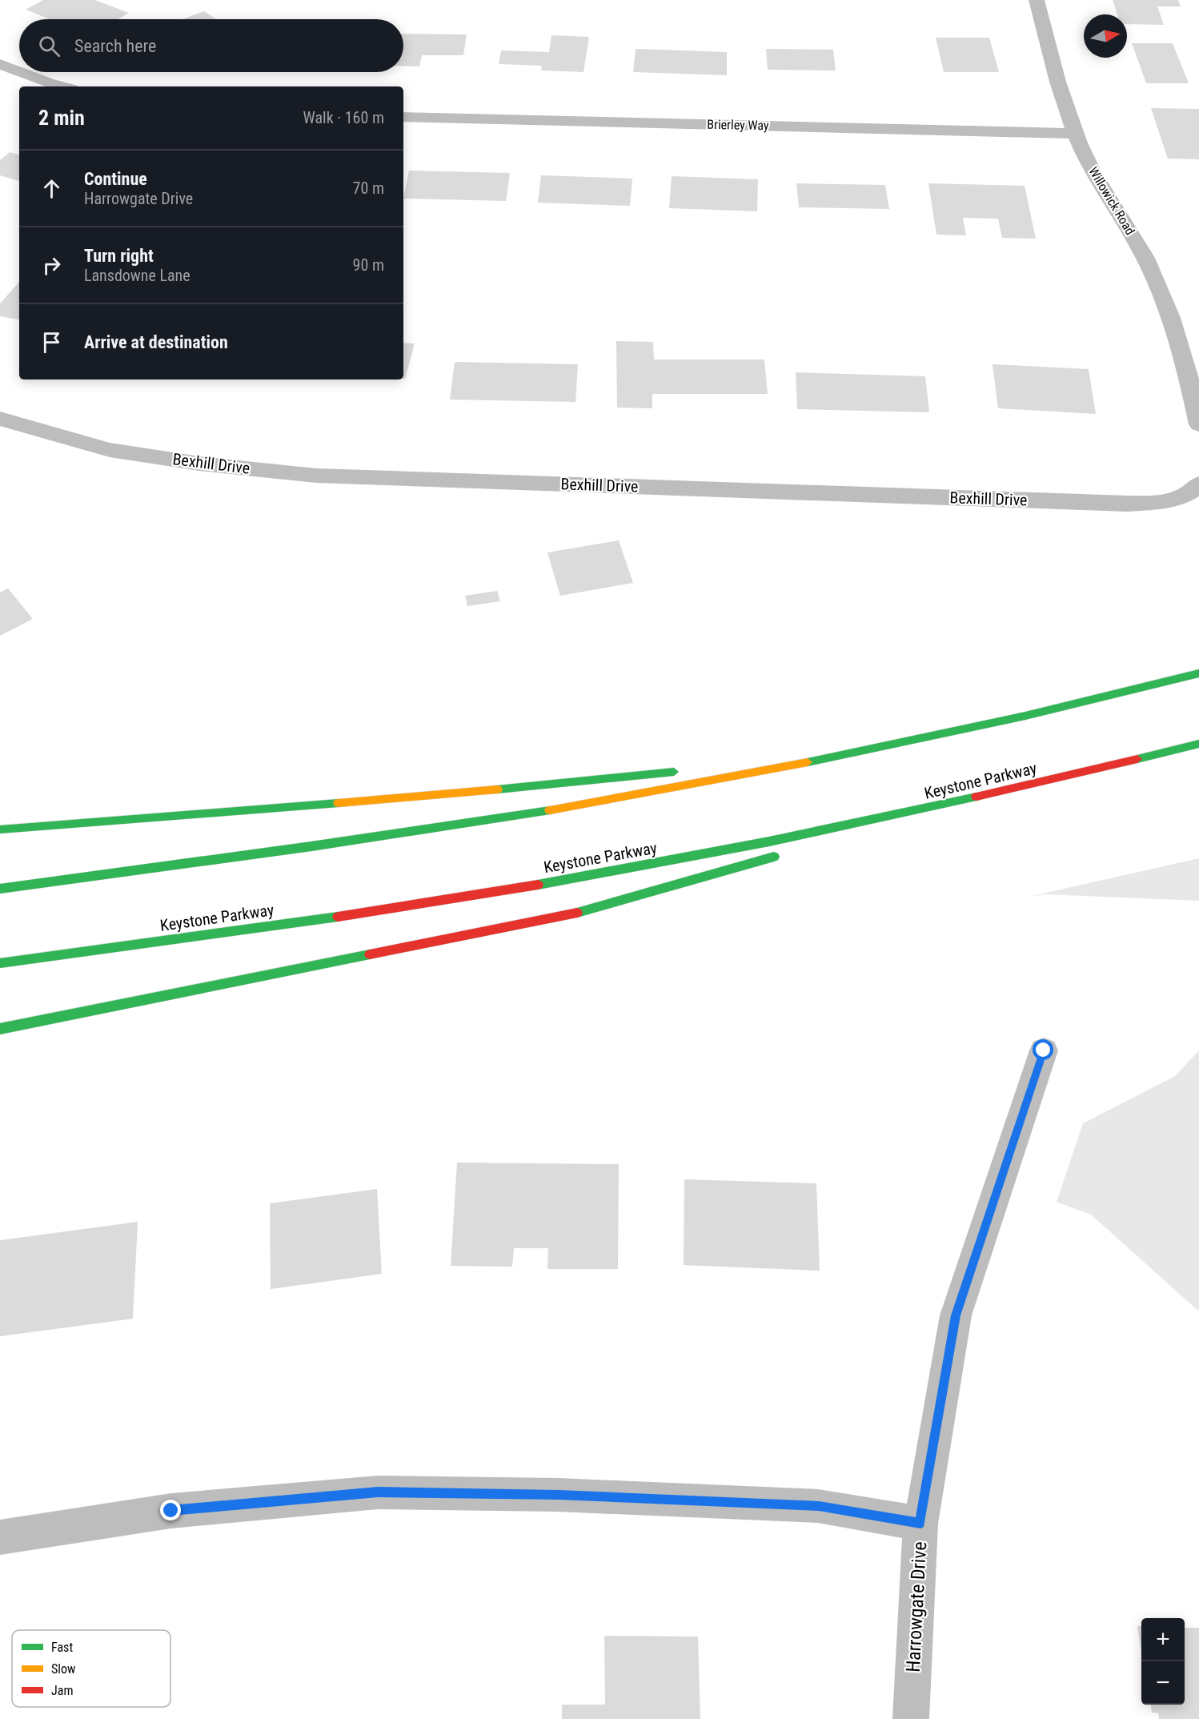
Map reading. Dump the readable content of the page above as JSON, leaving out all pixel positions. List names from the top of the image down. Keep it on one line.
{"streets":{"highway":["Keystone Parkway"],"street":["Brierley Way","Willowick Road","Bexhill Drive","Harrowgate Drive"]},"crossings":[["Brierley Way","Willowick Road"]],"legend":["Fast","Slow","Jam"],"north":"right","page":{"search":"Search here","heading":["2 min","Walk · 160 m"],"list":[["Continue","Harrowgate Drive","70 m"],["Turn right","Lansdowne Lane","90 m"],"Arrive at destination"],"map_buttons":["+","−"]}}
